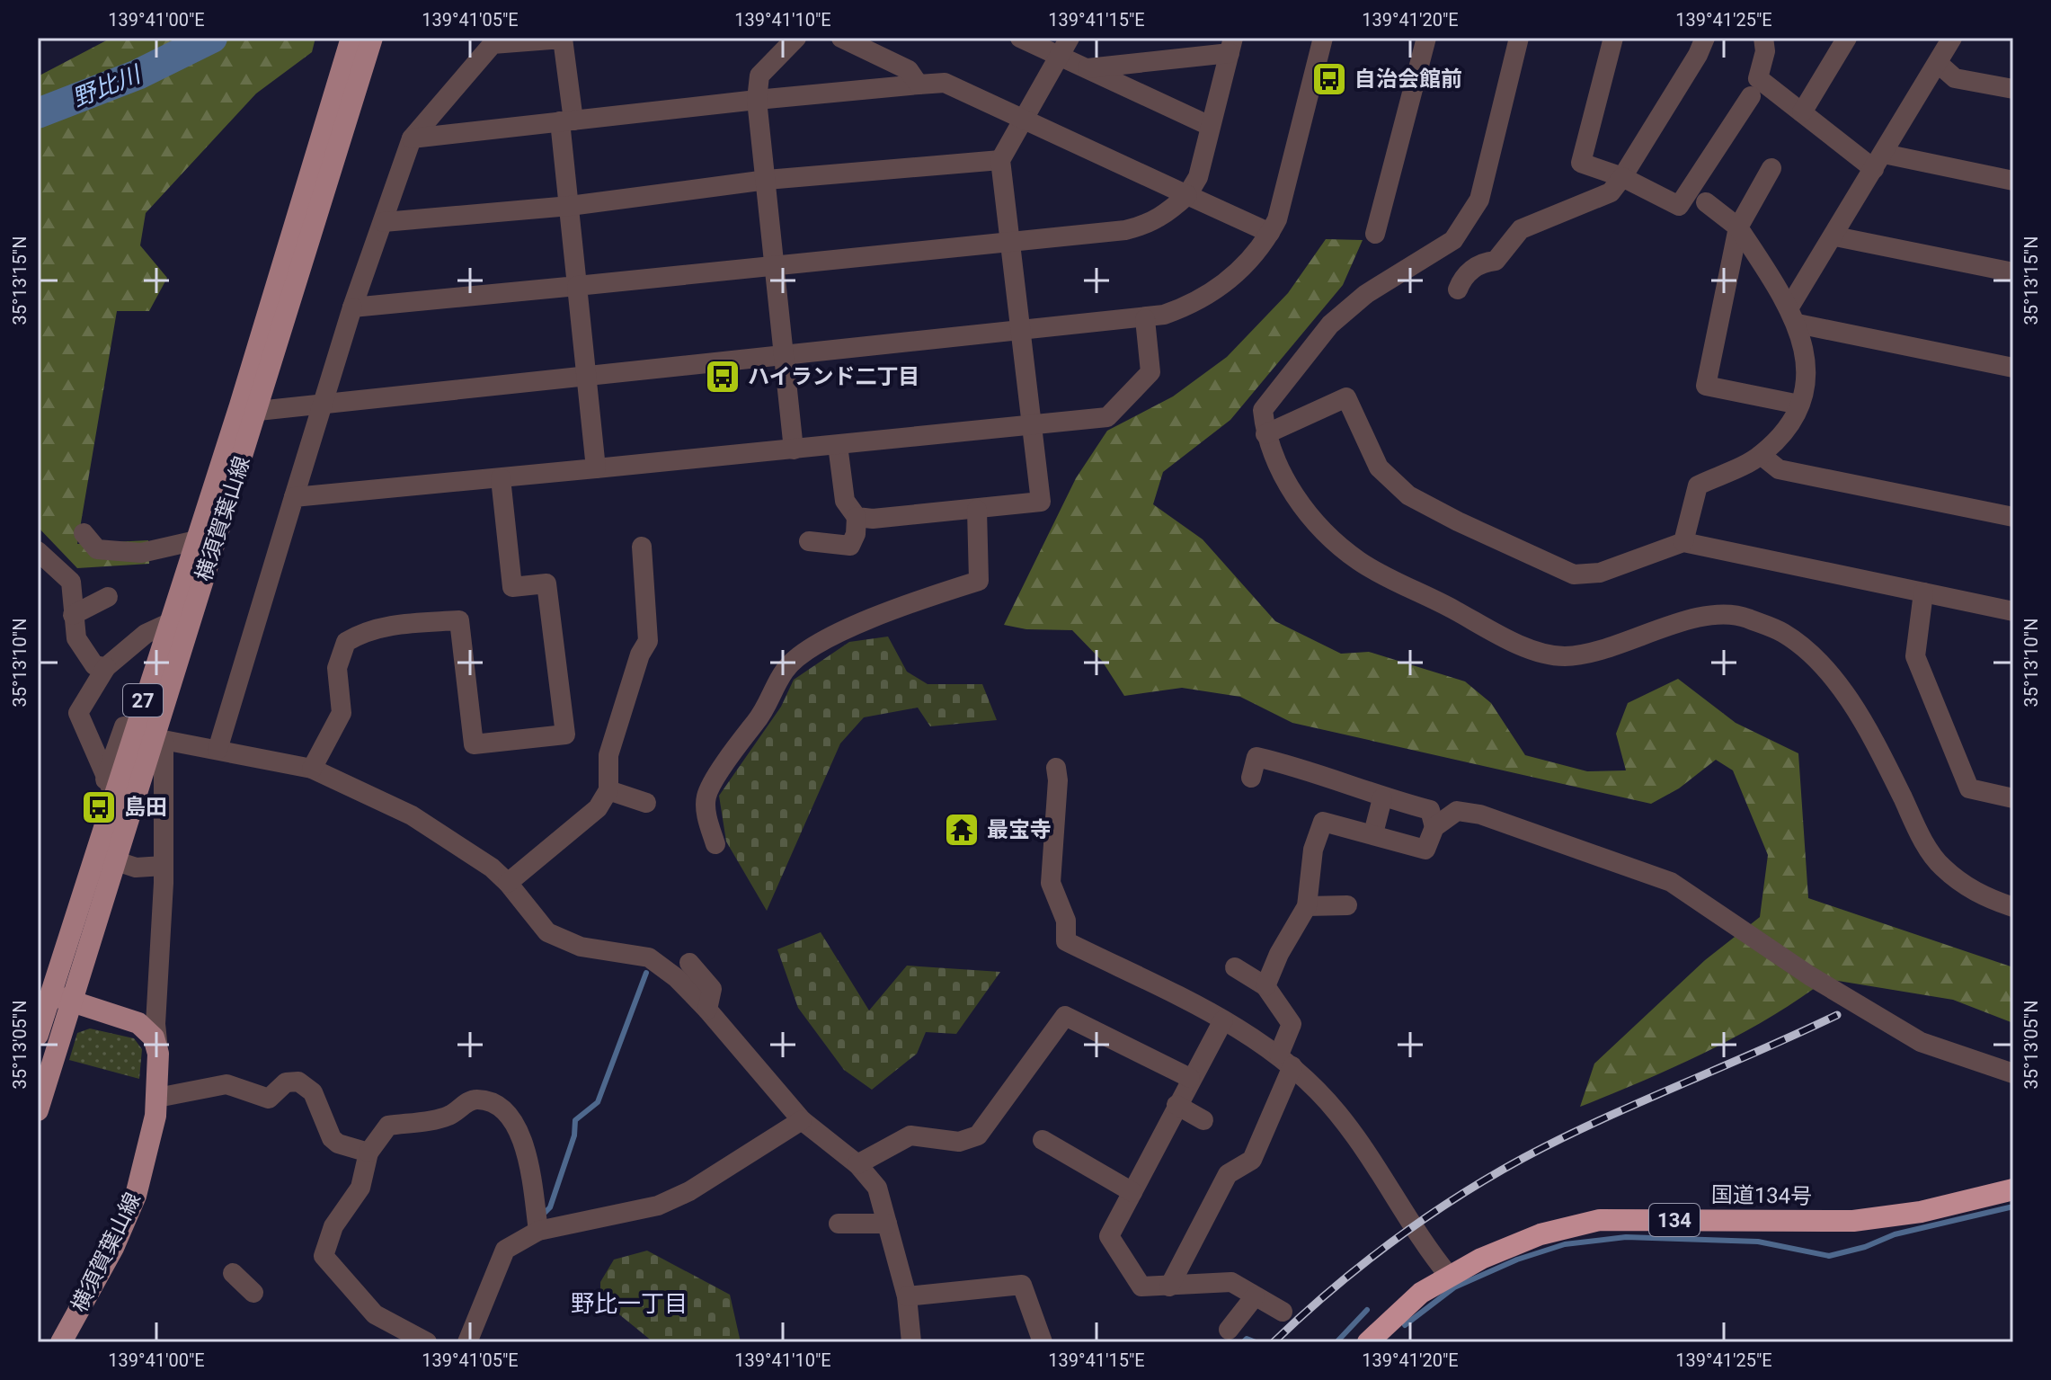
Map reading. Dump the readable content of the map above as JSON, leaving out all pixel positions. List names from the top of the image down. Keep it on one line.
{"streets":{"highway":["国道134号","134"],"main road":["横須賀葉山線","27"]},"districts":["野比一丁目"],"water":["野比川"],"places":{"bus stop":["自治会館前","ハイランド二丁目","島田"],"temple":["最宝寺"]},"coordinates":["139°41'00\"E","139°41'05\"E","139°41'10\"E","139°41'15\"E","139°41'20\"E","139°41'25\"E","35°13'15\"N","35°13'10\"N","35°13'05\"N"]}
